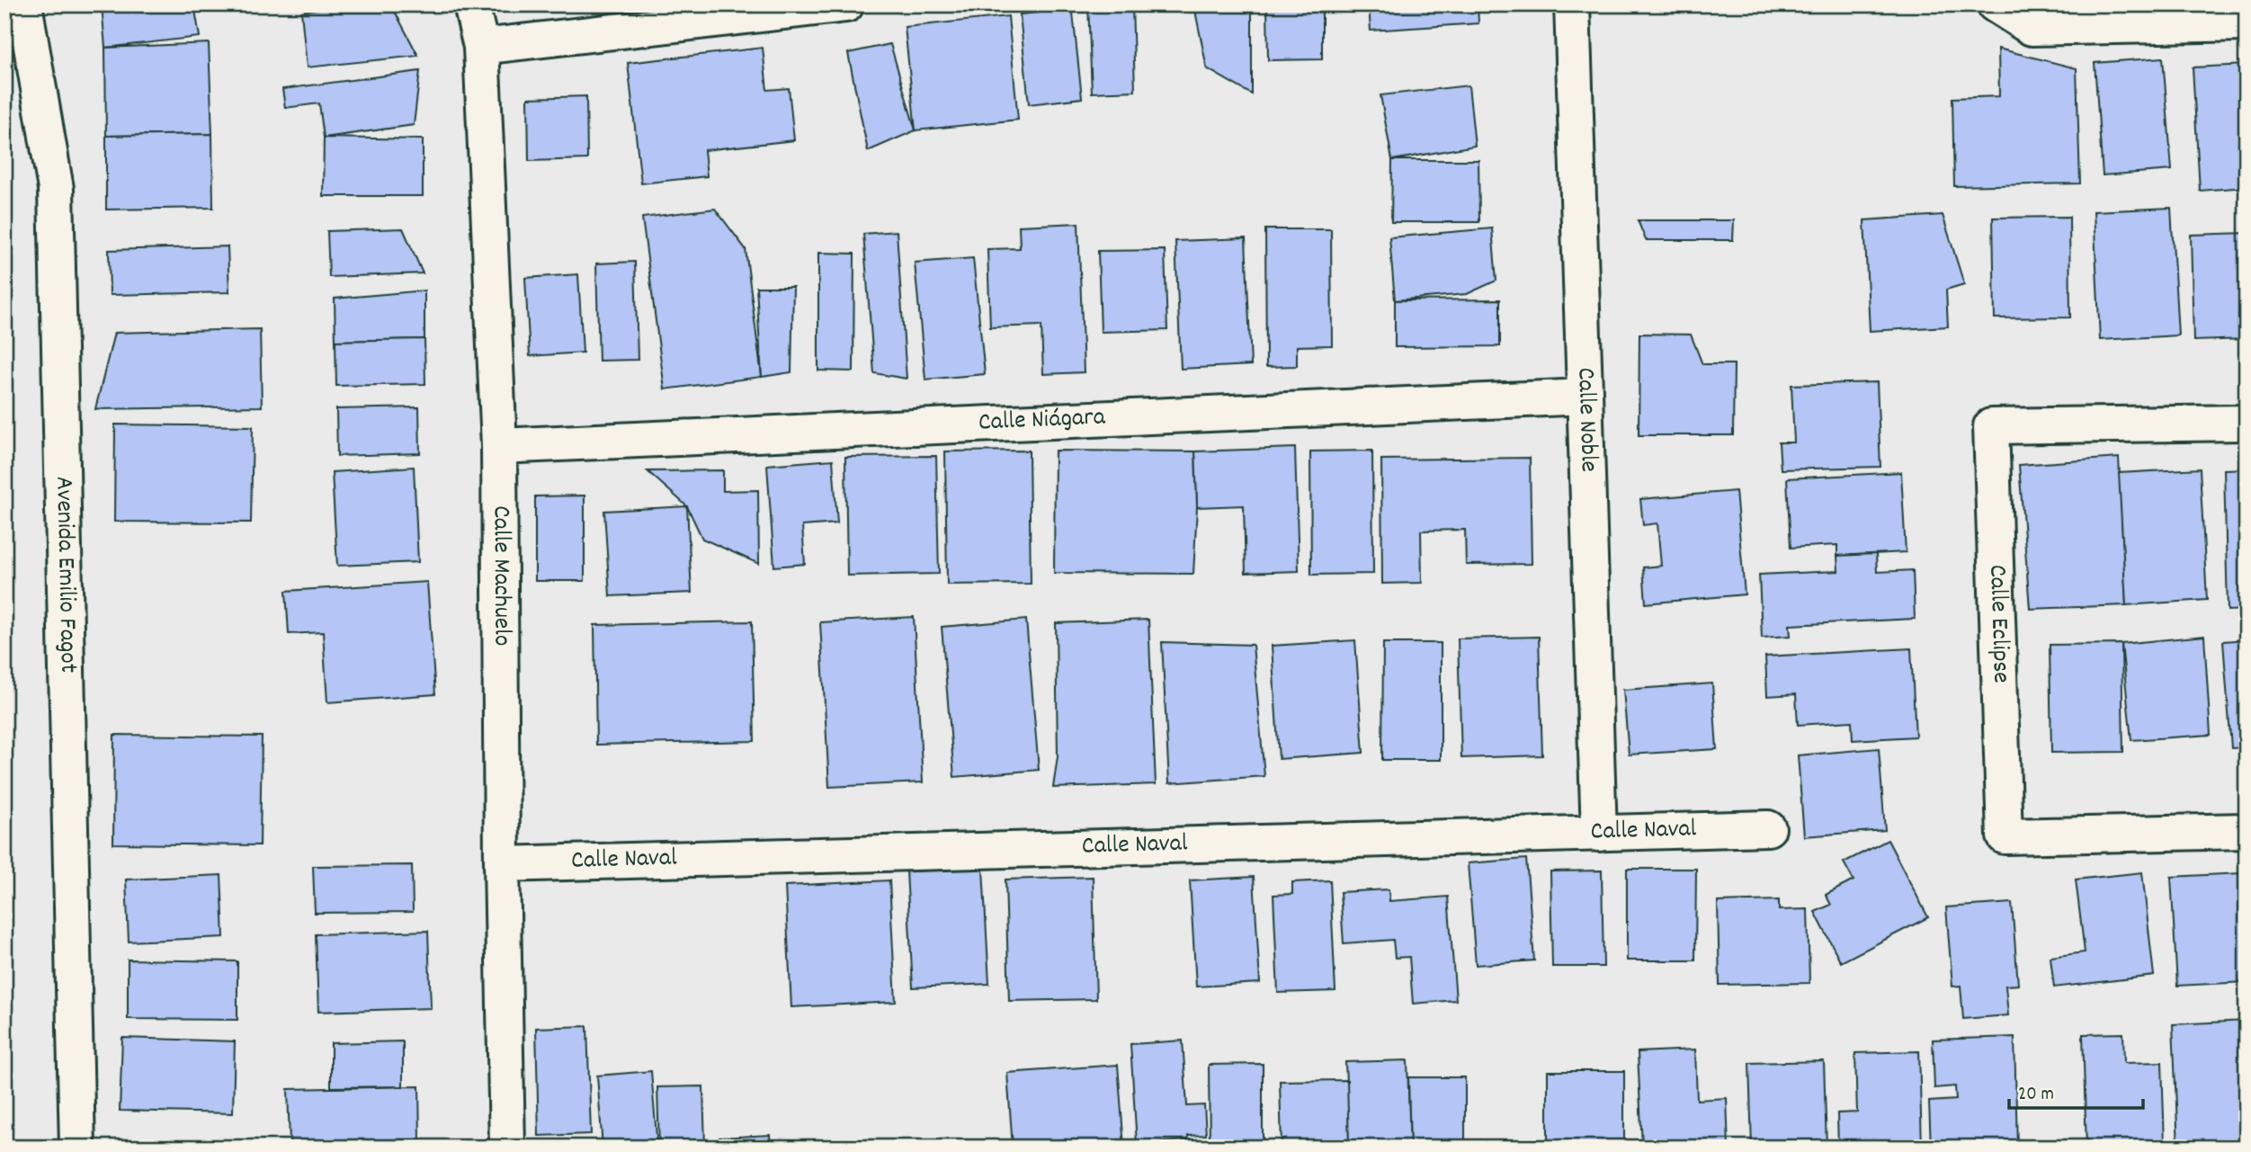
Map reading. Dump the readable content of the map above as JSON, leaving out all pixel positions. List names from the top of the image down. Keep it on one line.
{"streets":{"street":["Calle Noble","Calle Niágara","Avenida Emilio Fagot","Calle Machuelo","Calle Eclipse","Calle Naval"]},"crossings":[["Calle Noble","Calle Niágara"],["Calle Noble","Calle Naval"],["Calle Niágara","Calle Machuelo"],["Calle Machuelo","Calle Naval"]],"scale_bar":"20 m"}
